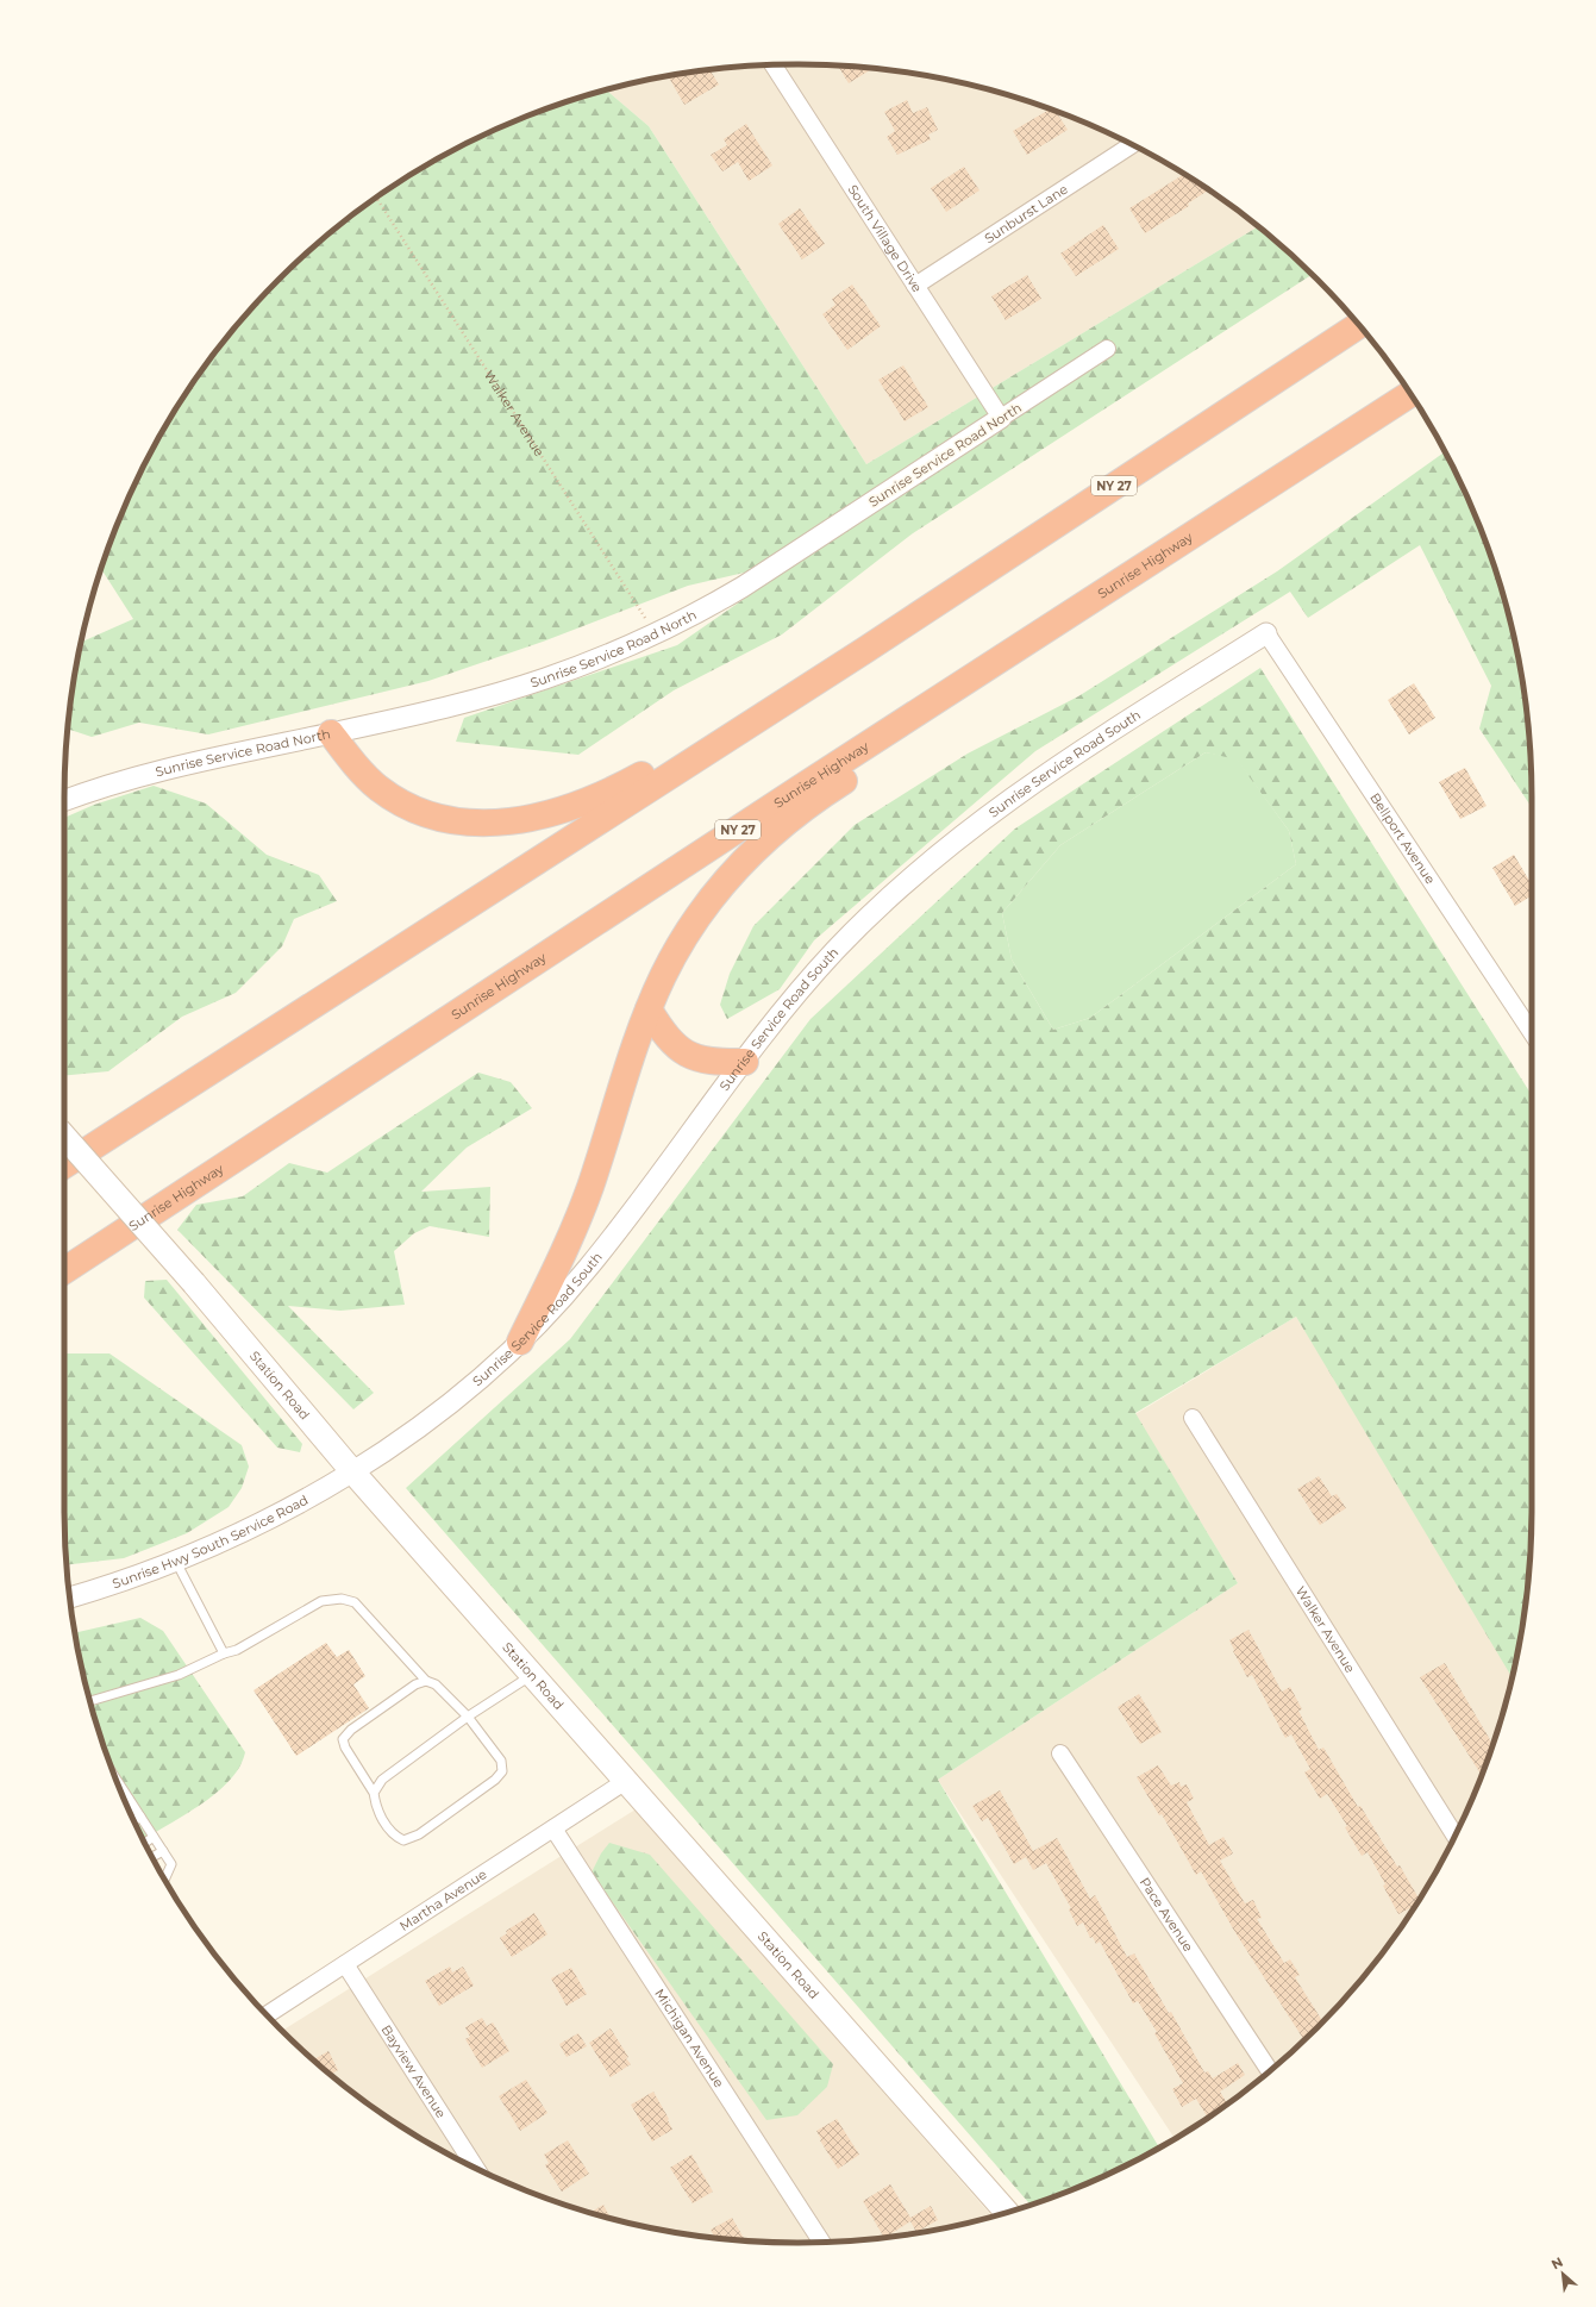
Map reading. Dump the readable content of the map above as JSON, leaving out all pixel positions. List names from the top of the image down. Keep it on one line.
{"streets":{"highway":["NY 27","Sunrise Highway"],"main road":["Station Road"],"street":["Sunburst Lane","South Village Drive","Walker Avenue","Sunrise Service Road North","Sunrise Service Road South","Bellport Avenue","Sunrise Hwy South Service Road","Martha Avenue","Pace Avenue","Michigan Avenue","Bayview Avenue"]},"crossings":[["Sunburst Lane","South Village Drive"],["South Village Drive","Sunrise Service Road North"],["Walker Avenue","Sunrise Service Road North"],["Sunrise Service Road South","Bellport Avenue"],["Sunrise Service Road South","Station Road"],["Sunrise Service Road South","Sunrise Hwy South Service Road"],["Station Road","Sunrise Hwy South Service Road"],["Station Road","Martha Avenue"],["Martha Avenue","Michigan Avenue"],["Martha Avenue","Bayview Avenue"]],"north":"top left"}
